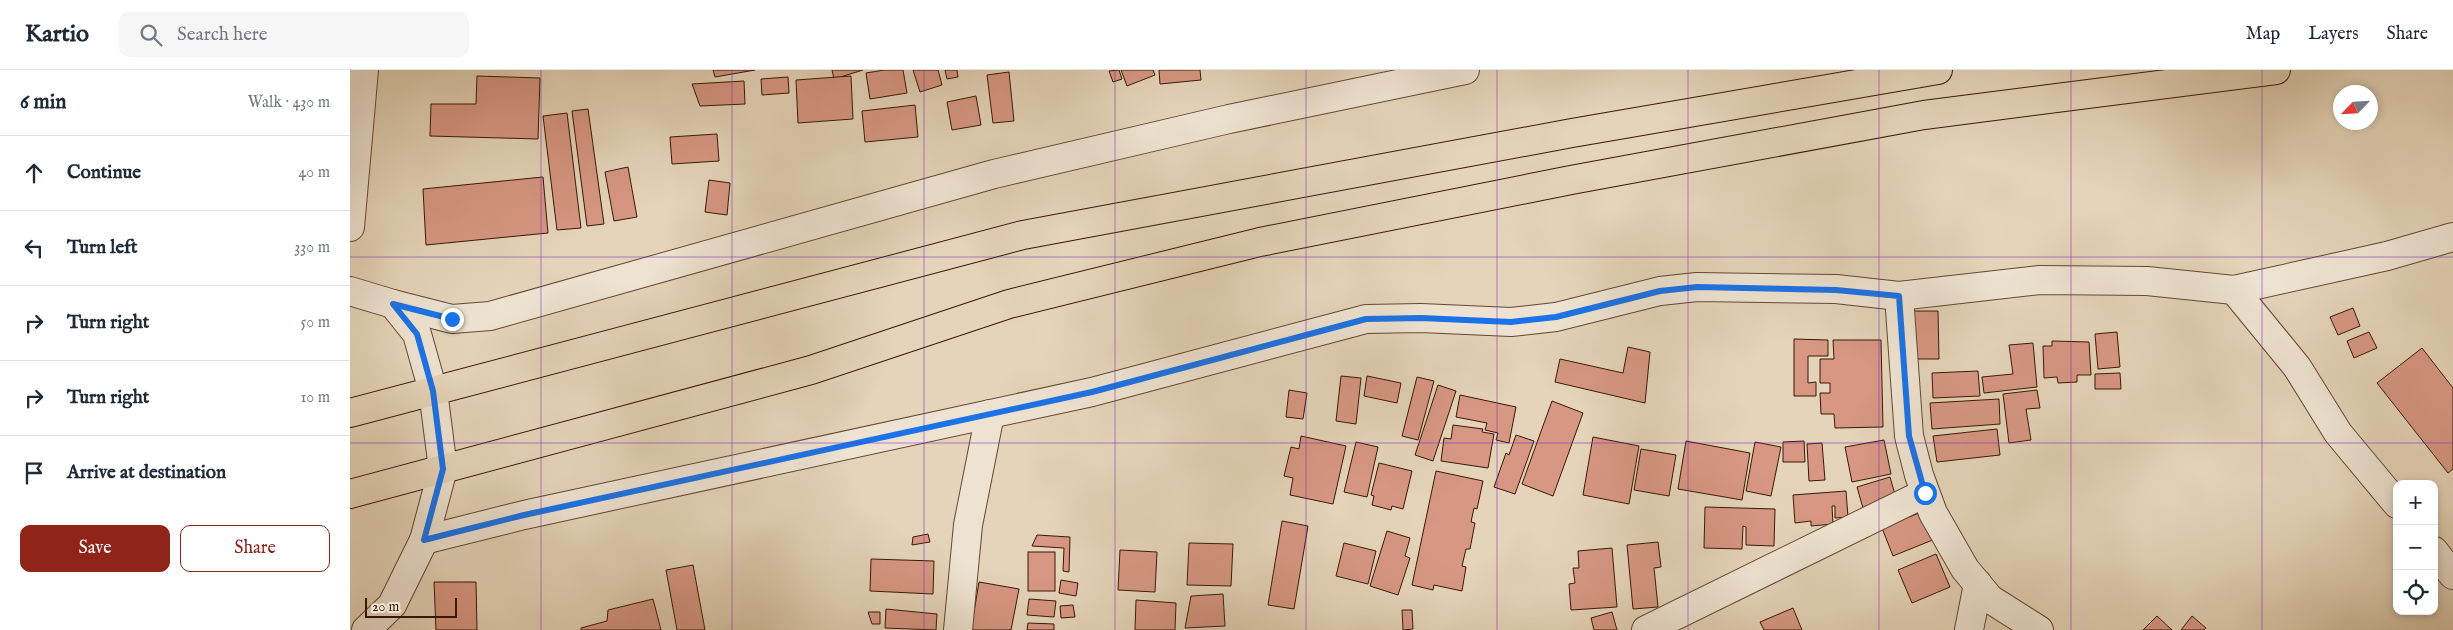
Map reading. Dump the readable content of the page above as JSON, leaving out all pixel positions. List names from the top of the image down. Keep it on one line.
{"scale_bar":"20 m","north":"bottom left","page":{"header":"Kartio","search":"Search here","nav":["Map","Layers","Share"],"heading":["6 min","Walk · 430 m"],"list":[["Continue","40 m"],["Turn left","330 m"],["Turn right","50 m"],["Turn right","10 m"],"Arrive at destination"],"map_buttons":["+","−"],"buttons":["Save","Share"],"scale":"20 m"}}
